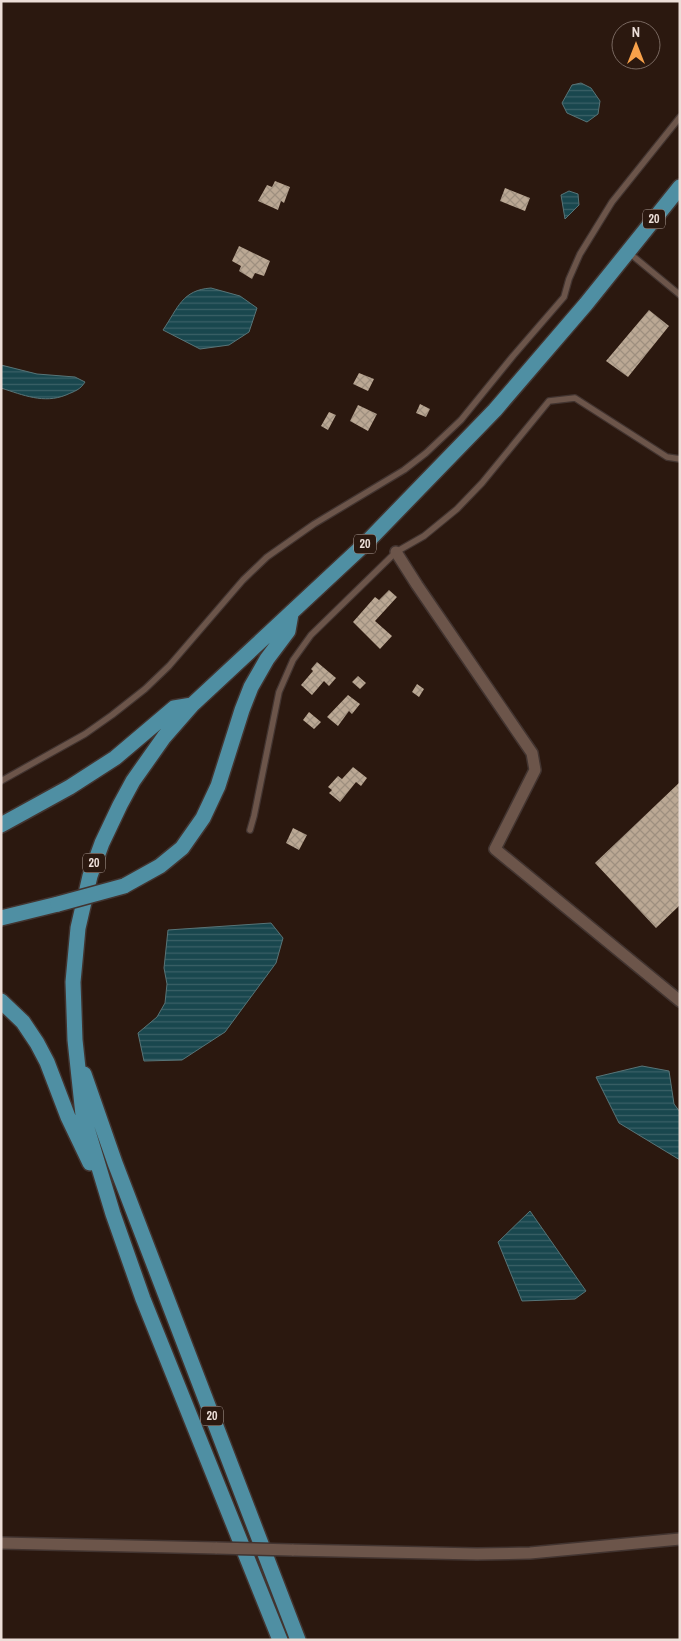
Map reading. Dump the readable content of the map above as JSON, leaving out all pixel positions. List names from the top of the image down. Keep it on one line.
{"streets":{"main road":["20"]},"north":"top"}
